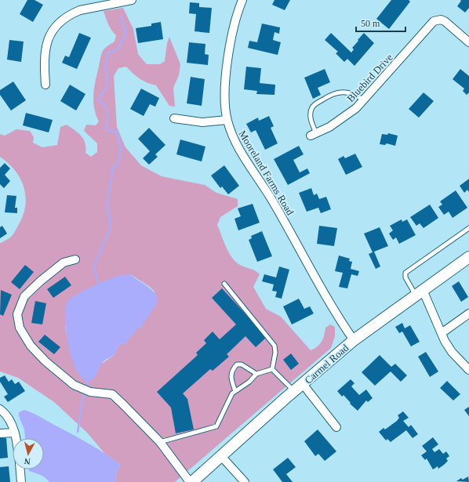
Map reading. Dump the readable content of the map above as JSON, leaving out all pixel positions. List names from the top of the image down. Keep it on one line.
{"streets":{"main road":["Carmel Road"],"street":["Bluebird Drive","Mooreland Farms Road"]},"crossings":[["Mooreland Farms Road","Carmel Road"]],"scale_bar":"50 m","north":"bottom"}
